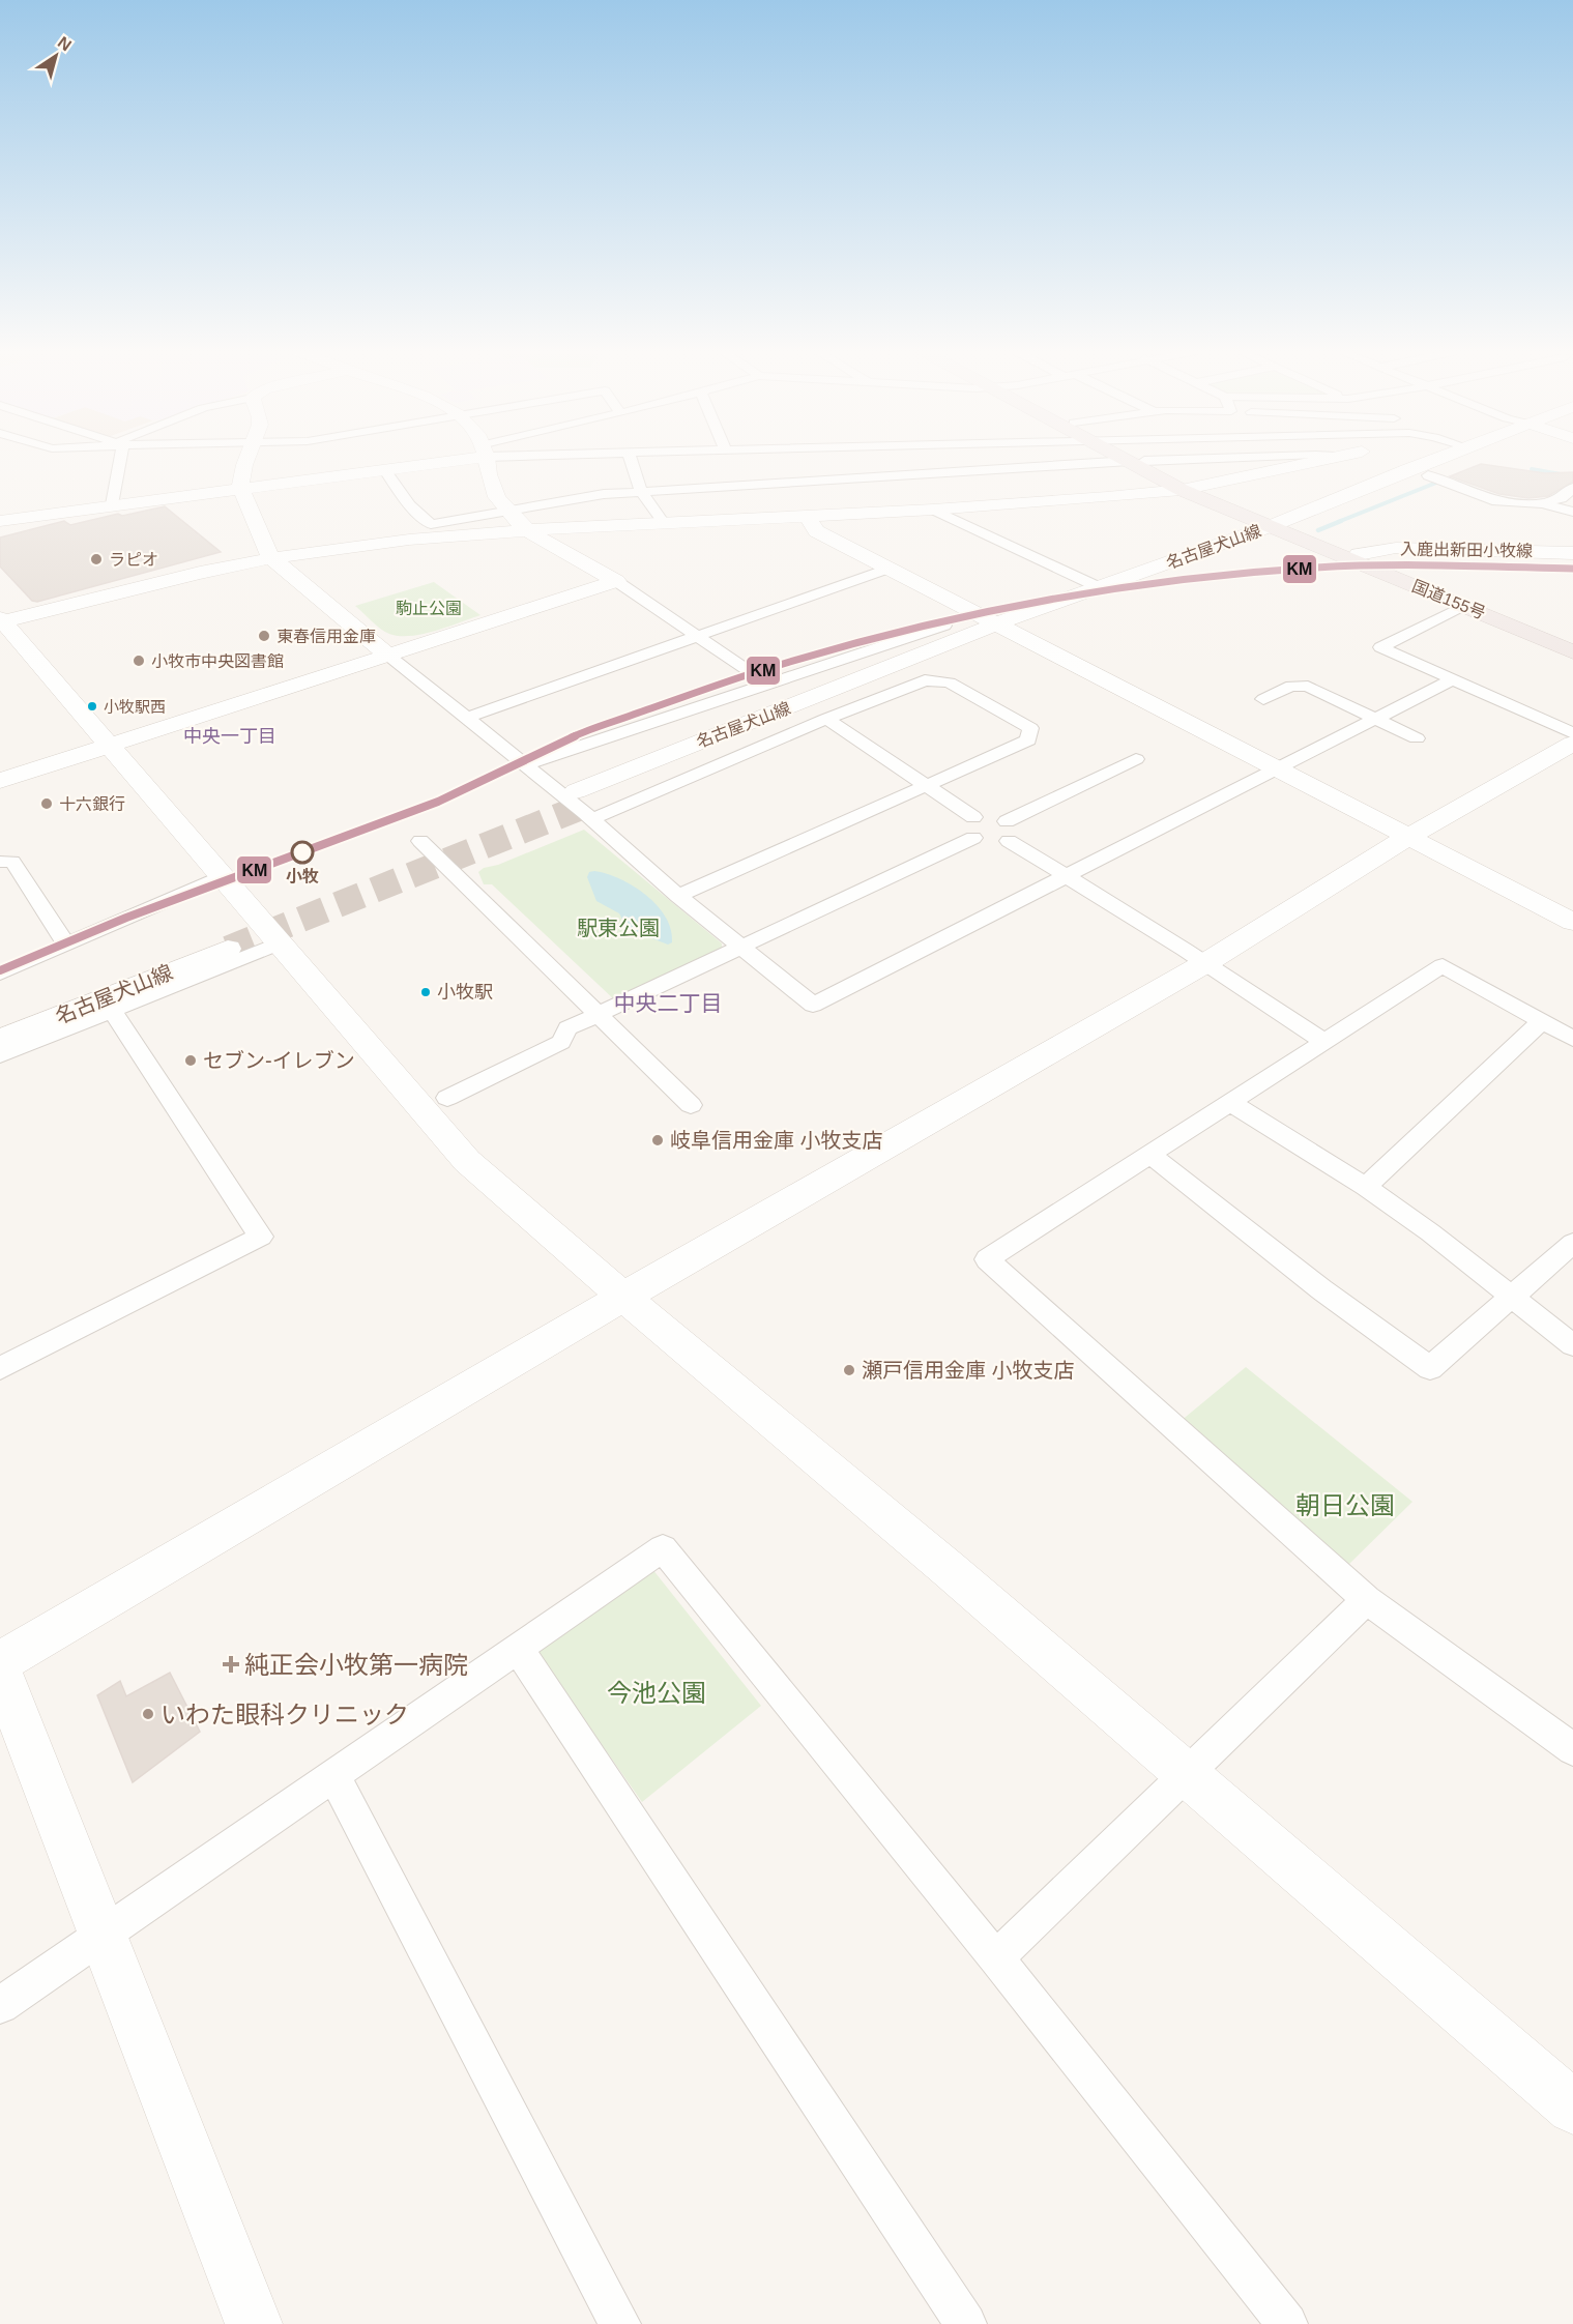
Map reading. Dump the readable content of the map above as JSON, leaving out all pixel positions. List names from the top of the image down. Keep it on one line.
{"streets":{"highway":["国道155号"],"street":["名古屋犬山線","入鹿出新田小牧線"]},"crossings":[["名古屋犬山線","国道155号"],["入鹿出新田小牧線","国道155号"]],"districts":["中央一丁目","中央二丁目"],"parks":["駒止公園","駅東公園","朝日公園","今池公園"],"places":{"other":["ラピオ","東春信用金庫","小牧市中央図書館","小牧駅西","十六銀行","小牧","小牧駅","セブン-イレブン","岐阜信用金庫 小牧支店","瀬戸信用金庫 小牧支店","いわた眼科クリニック"],"health":["純正会小牧第一病院"]},"lines":["transit line KM"],"north":"top right"}
